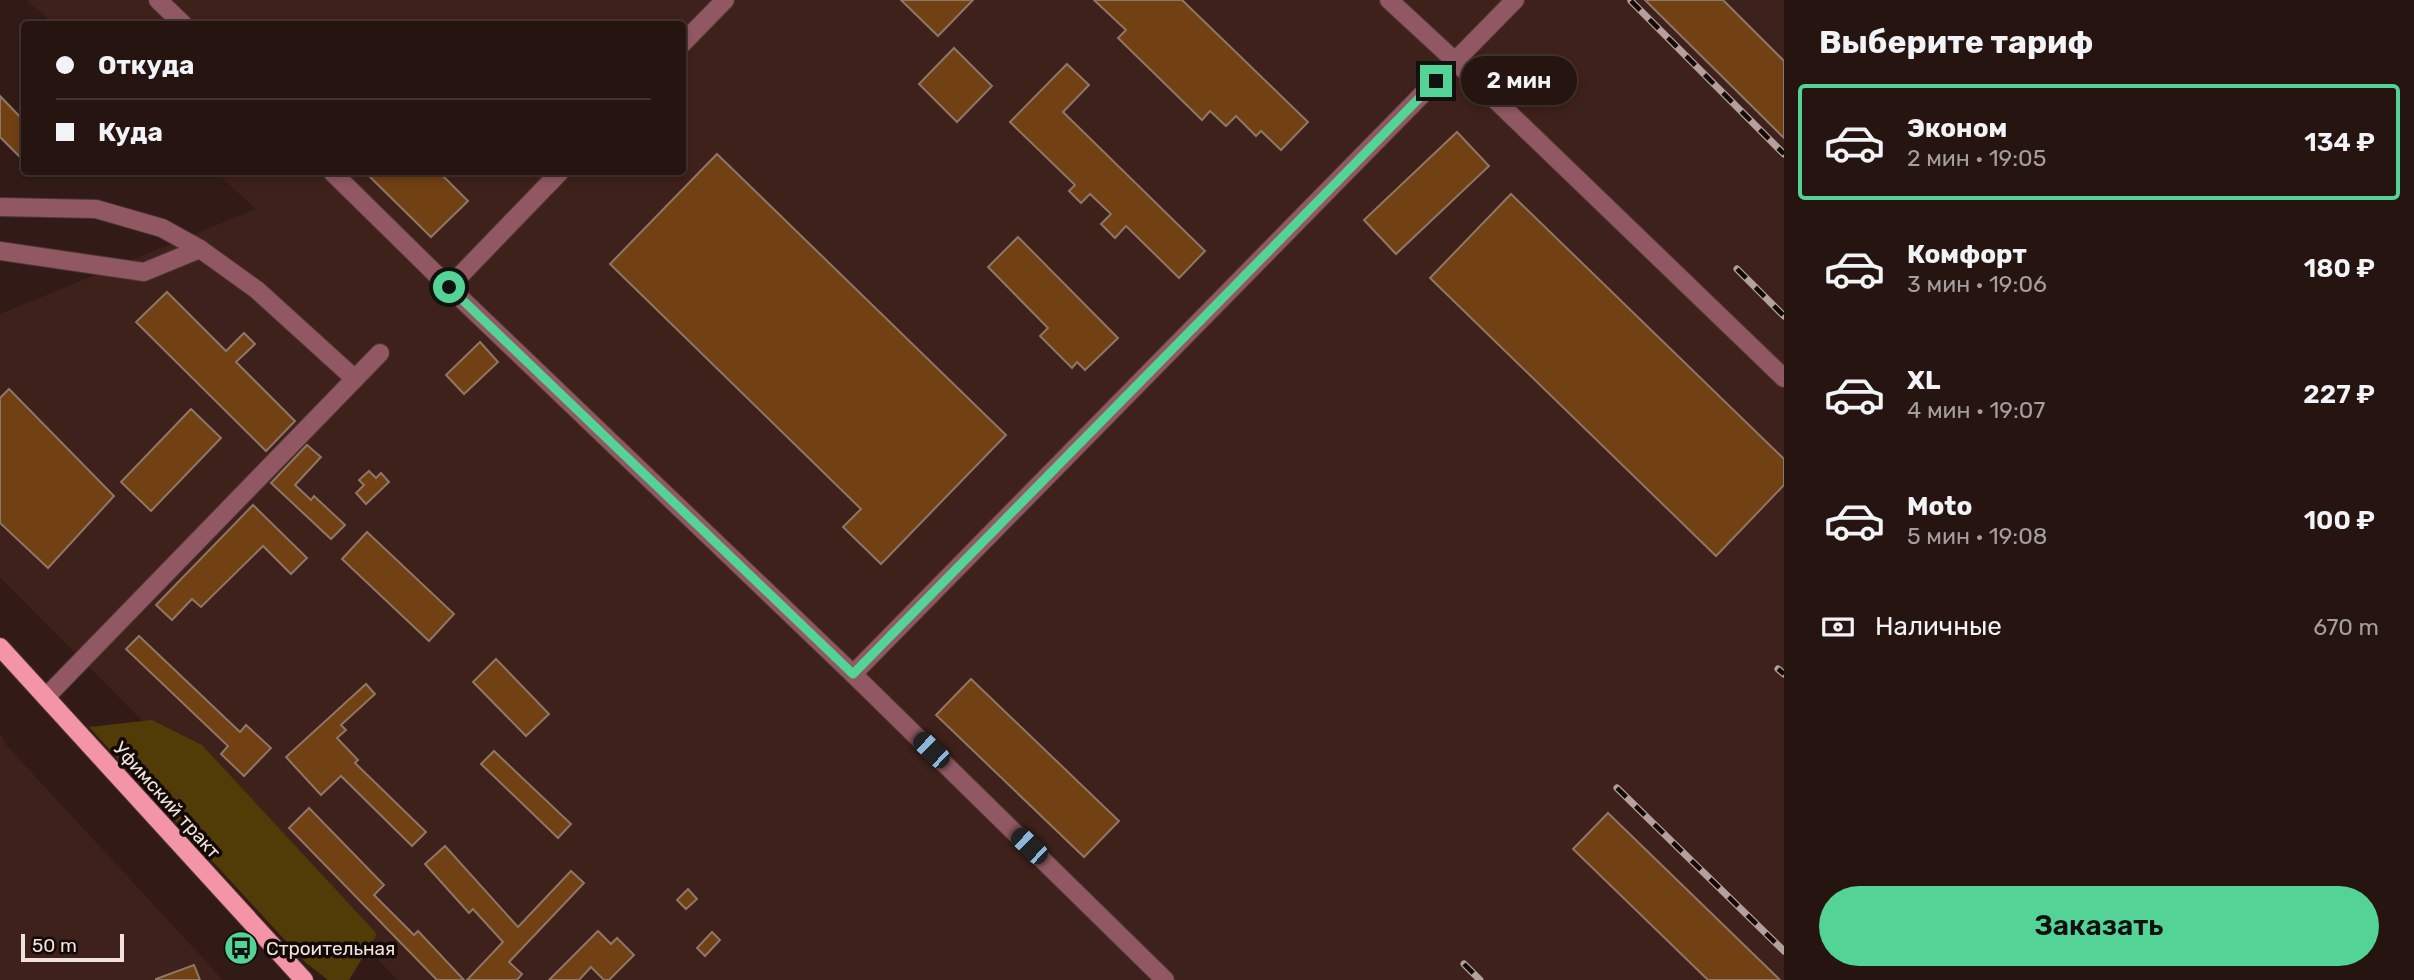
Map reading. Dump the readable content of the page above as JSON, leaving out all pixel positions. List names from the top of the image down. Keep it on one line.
{"streets":{"main road":["Уфимский тракт"]},"places":{"bus stop":["Строительная"]},"scale_bar":"50 m","page":{"heading":"Выберите тариф","banner":["Откуда","Куда"],"bubble":"2 мин","list":[{"name":"Эконом","note":"2 мин · 19:05","value":"134 ₽"},{"name":"Комфорт","note":"3 мин · 19:06","value":"180 ₽"},{"name":"XL","note":"4 мин · 19:07","value":"227 ₽"},{"name":"Moto","note":"5 мин · 19:08","value":"100 ₽"}],"pay":["Наличные","670 m"],"buttons":"Заказать","scale":"50 m"}}
